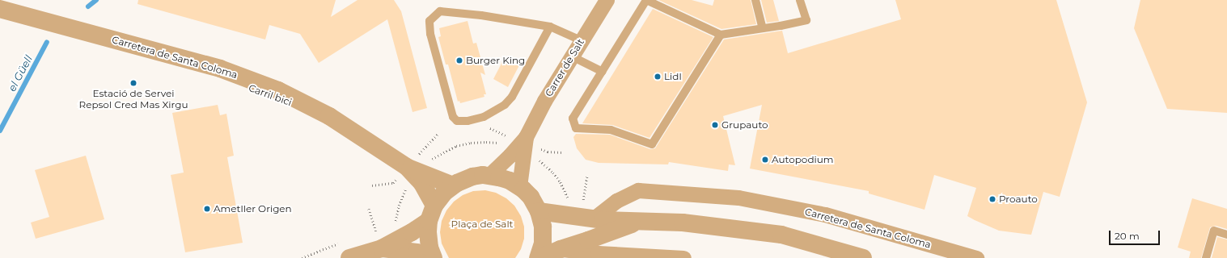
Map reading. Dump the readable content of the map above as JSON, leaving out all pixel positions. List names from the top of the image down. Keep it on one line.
{"streets":{"street":["Carretera de Santa Coloma","Carrer de Salt"]},"water":["el Güell"],"parks":["Plaça de Salt"],"places":["Burger King","Lidl","Estació de Servei Repsol Cred Mas Xirgu","Grupauto","Autopodium","Proauto","Ametller Origen"],"scale_bar":"20 m"}
